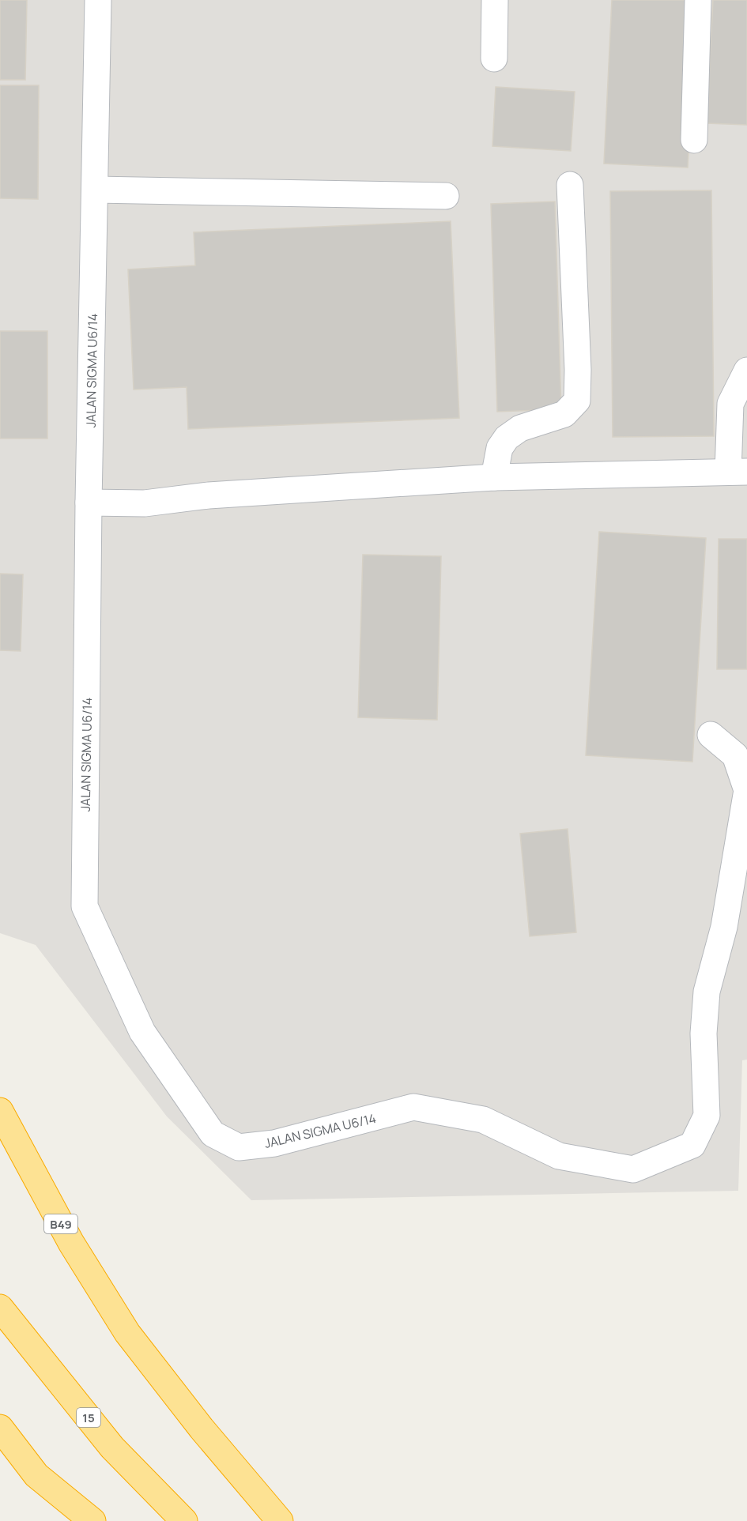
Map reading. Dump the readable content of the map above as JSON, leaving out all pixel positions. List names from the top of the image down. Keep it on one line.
{"streets":{"highway":["B49","15"],"street":["JALAN SIGMA U6/14"]}}
